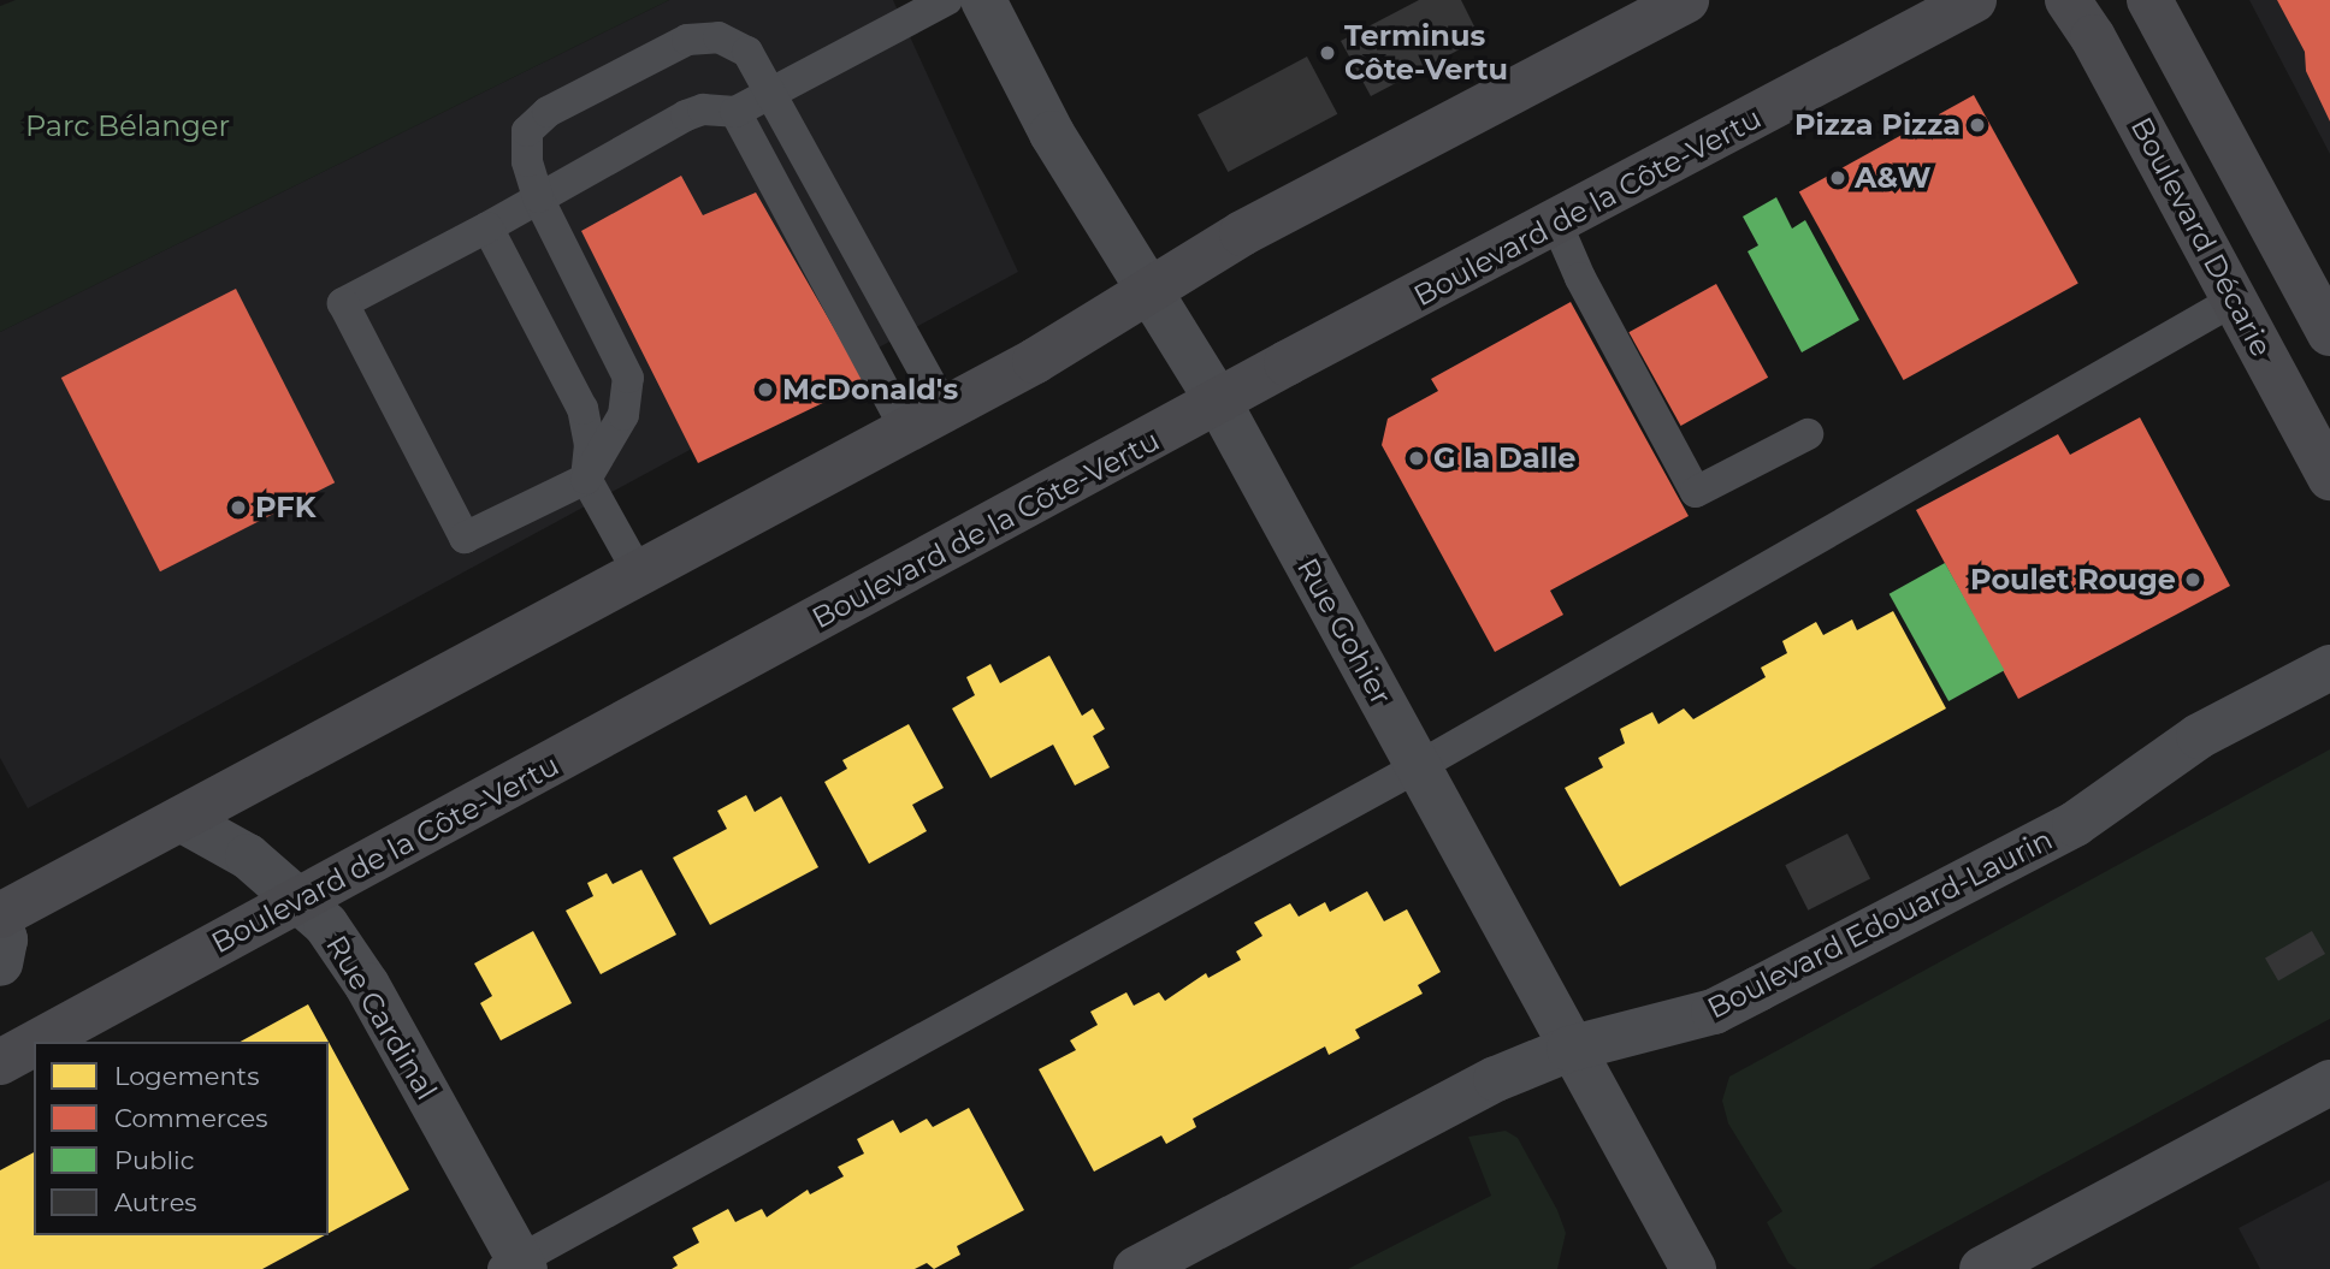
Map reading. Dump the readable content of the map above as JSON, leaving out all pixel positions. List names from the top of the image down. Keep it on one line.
{"streets":{"main road":["Boulevard de la Côte-Vertu","Boulevard Décarie"],"street":["Rue Gohier","Boulevard Edouard-Laurin","Rue Cardinal"]},"crossings":[["Boulevard de la Côte-Vertu","Rue Gohier"],["Boulevard de la Côte-Vertu","Rue Cardinal"],["Rue Gohier","Boulevard Edouard-Laurin"]],"parks":["Parc Bélanger"],"places":["Terminus Côte-Vertu","Pizza Pizza","A&W","McDonald's","G la Dalle","PFK","Poulet Rouge"],"legend":["Logements","Commerces","Public","Autres"]}
